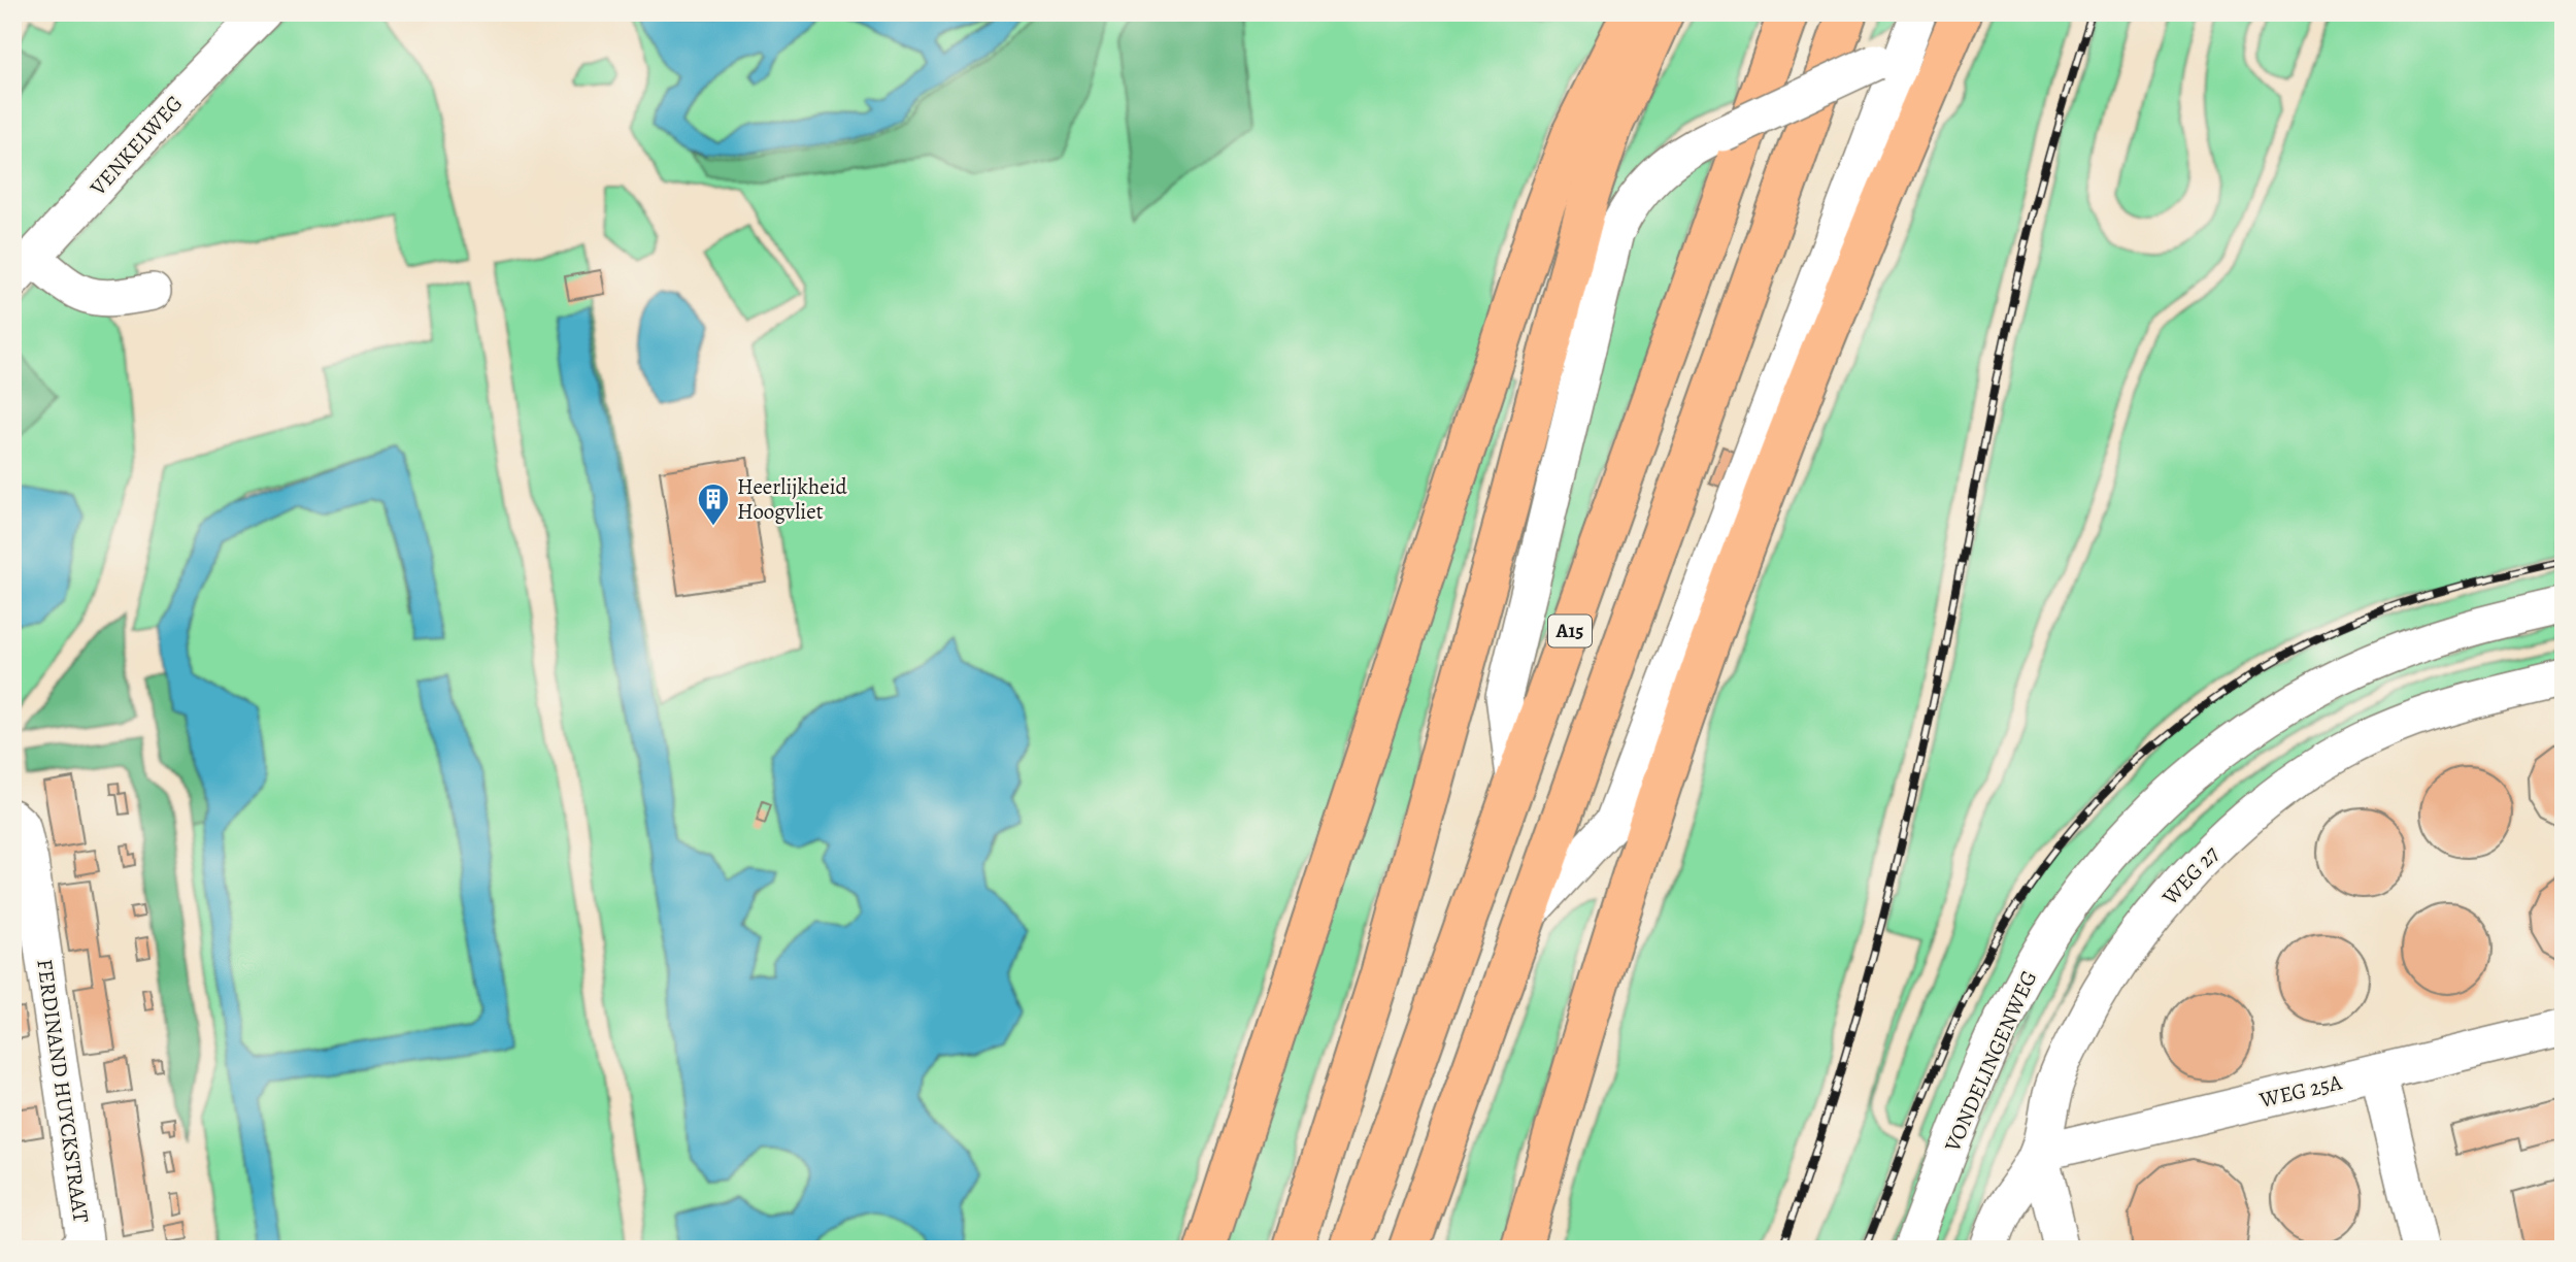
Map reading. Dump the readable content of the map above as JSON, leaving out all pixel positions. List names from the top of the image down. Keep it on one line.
{"streets":{"highway":["A15"],"street":["VENKELWEG","WEG 27","VONDELINGENWEG","FERDINAND HUYCKSTRAAT","WEG 25A"]},"crossings":[["WEG 27","WEG 25A"]],"places":{"building":["Heerlijkheid Hoogvliet"]}}
